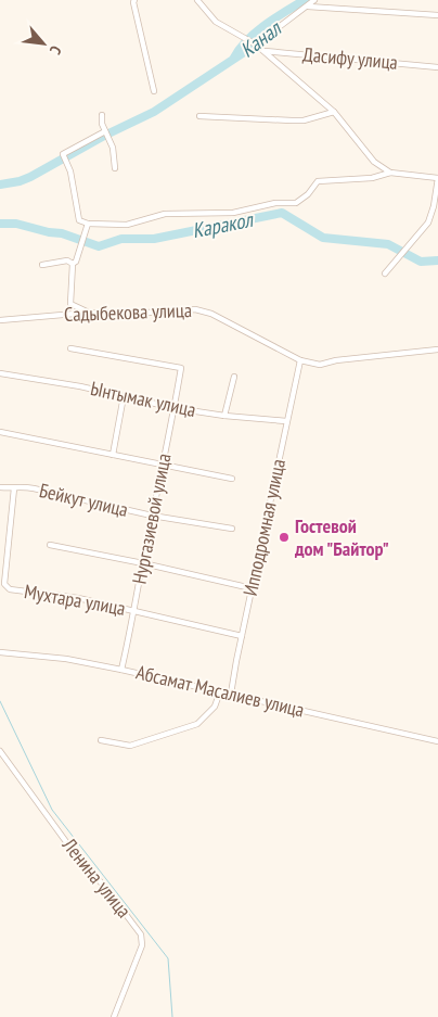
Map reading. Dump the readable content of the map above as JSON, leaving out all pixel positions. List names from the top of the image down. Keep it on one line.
{"streets":{"street":["Дасифу улица","Садыбекова улица","Ынтымак улица","Бейкут улица","Нургазиевой улица","Ипподромная улица","Мухтара улица","Абсамат Масалиев улица","Ленина улица"]},"crossings":[["Садыбекова улица","Ипподромная улица"],["Ынтымак улица","Нургазиевой улица"],["Ынтымак улица","Ипподромная улица"],["Бейкут улица","Нургазиевой улица"],["Бейкут улица","Мухтара улица"],["Нургазиевой улица","Мухтара улица"],["Нургазиевой улица","Абсамат Масалиев улица"],["Ипподромная улица","Мухтара улица"],["Ипподромная улица","Абсамат Масалиев улица"]],"water":["Канал","Каракол"],"places":["Гостевой дом \"Байтор\""],"north":"bottom right"}
